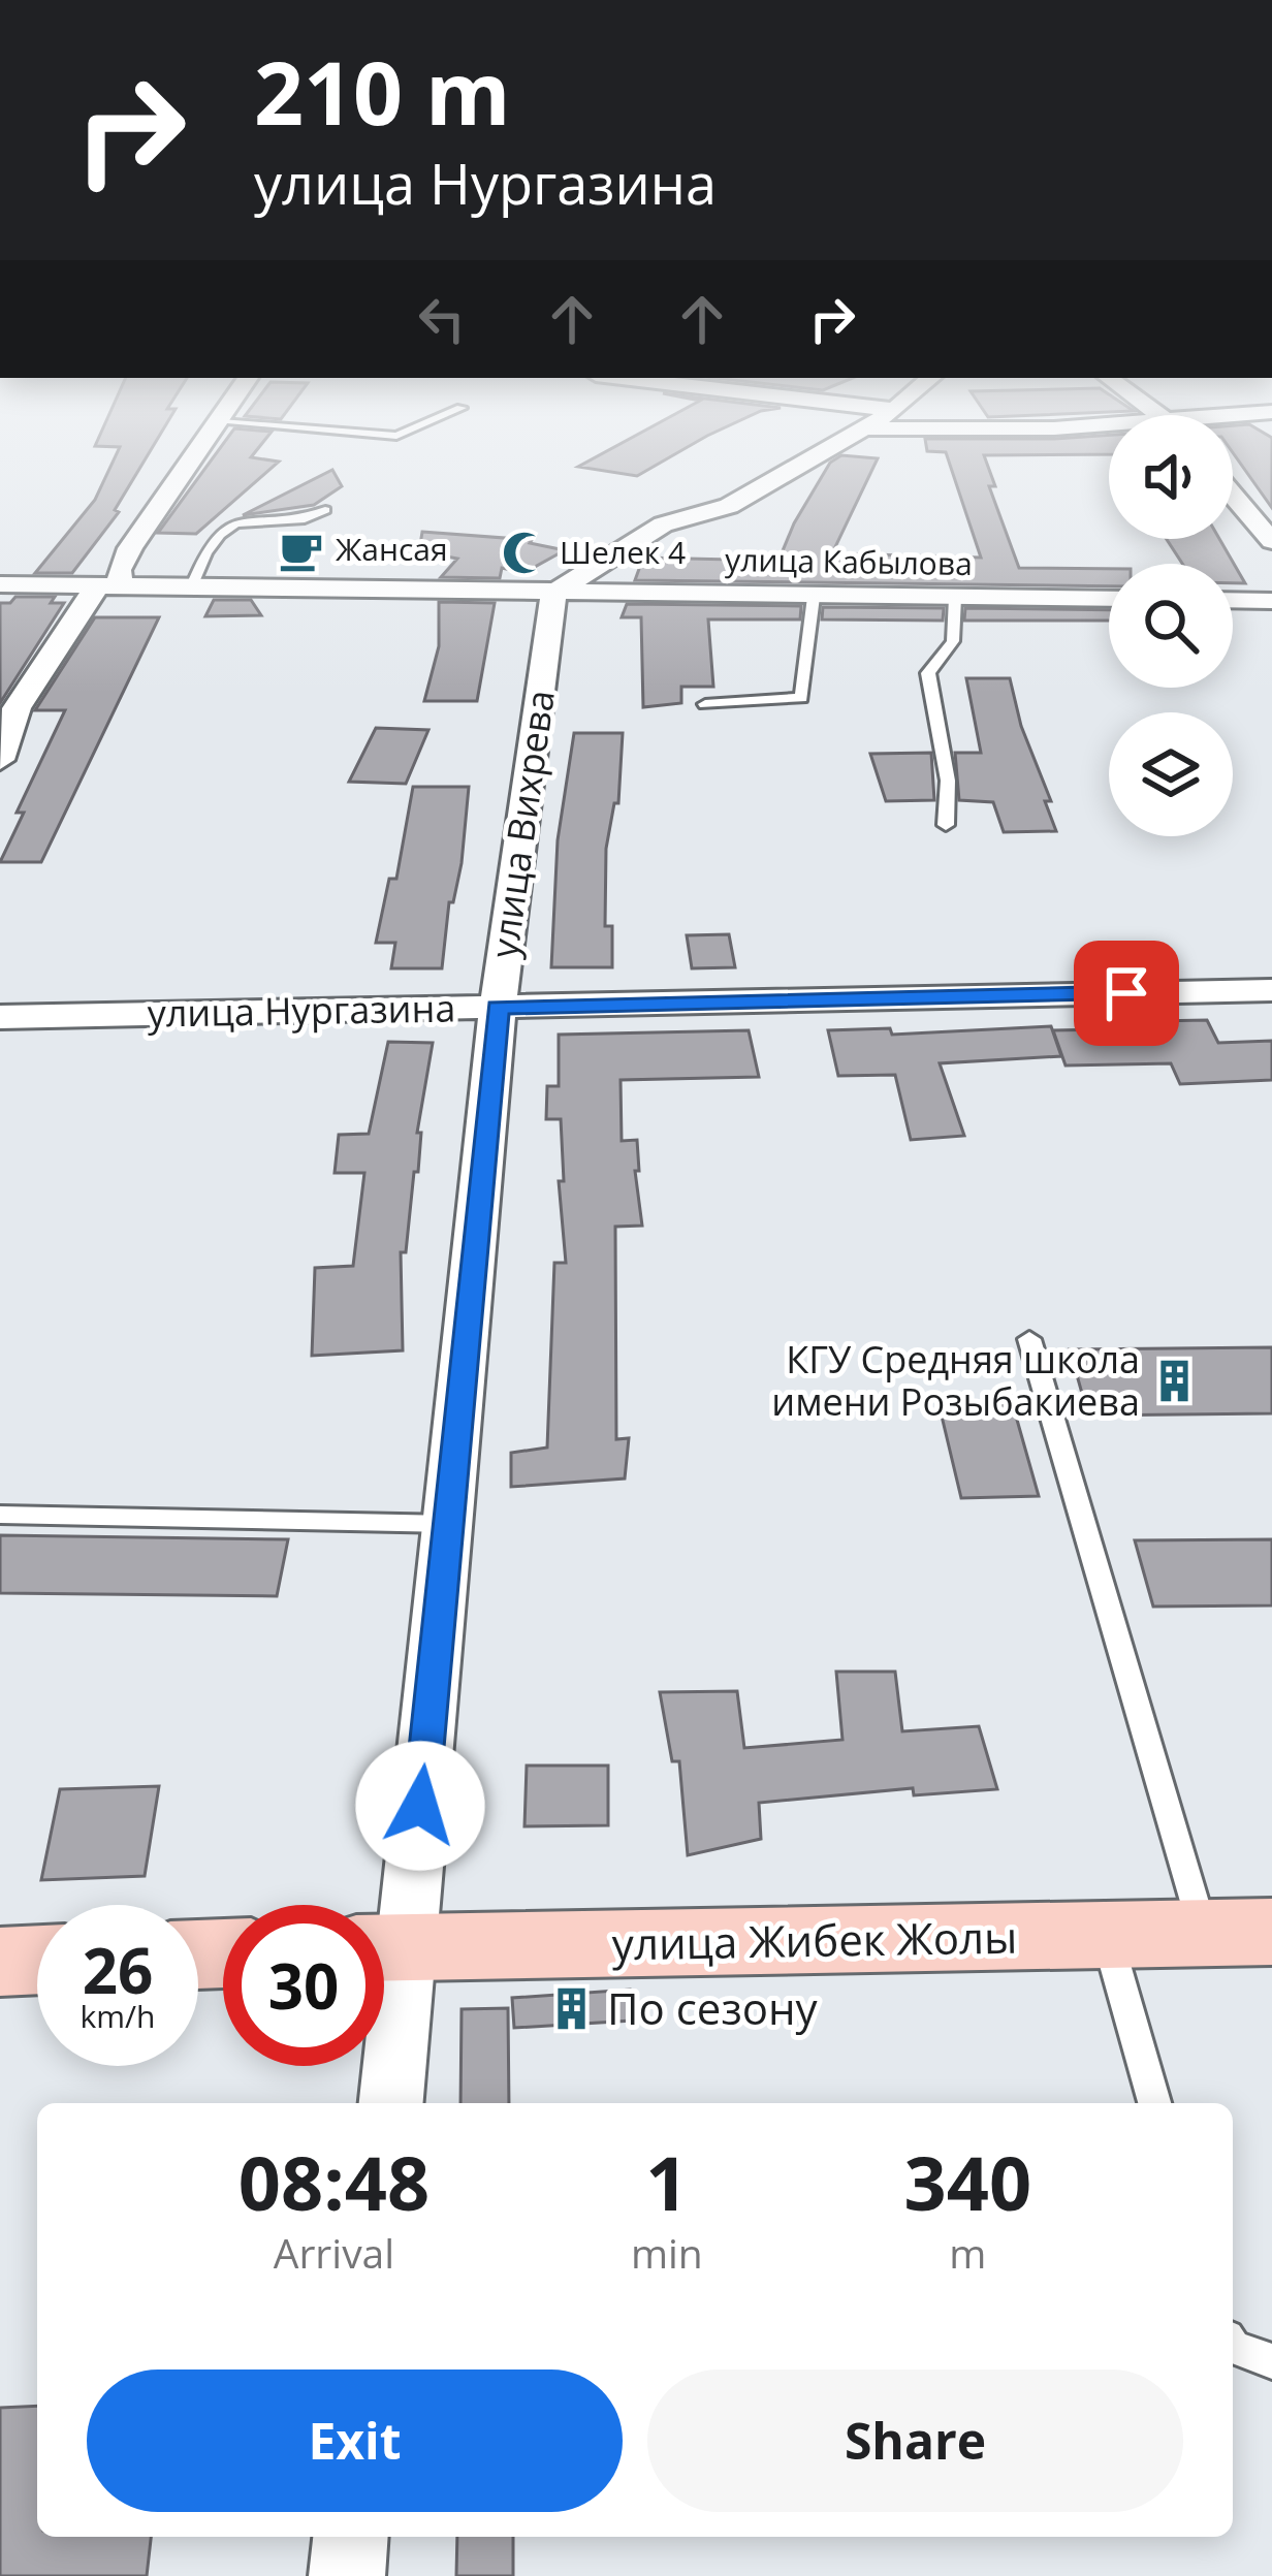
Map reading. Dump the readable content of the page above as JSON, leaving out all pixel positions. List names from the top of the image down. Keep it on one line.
{"streets":{"main road":["улица Жибек Жолы"],"street":["улица Кабылова","улица Вихрева","улица Нургазина"]},"crossings":[["улица Кабылова","улица Вихрева"],["улица Вихрева","улица Нургазина"]],"places":{"cafe":["Жансая"],"mosque":["Шелек 4"],"building":["КГУ Средняя школа имени Розыбакиева","По сезону"]},"page":{"turn":["210 m","улица Нургазина"],"speed":"26 km/h","limit":"30","eta":["08:48","Arrival","1","min","340","m"],"buttons":["Exit","Share"]}}
